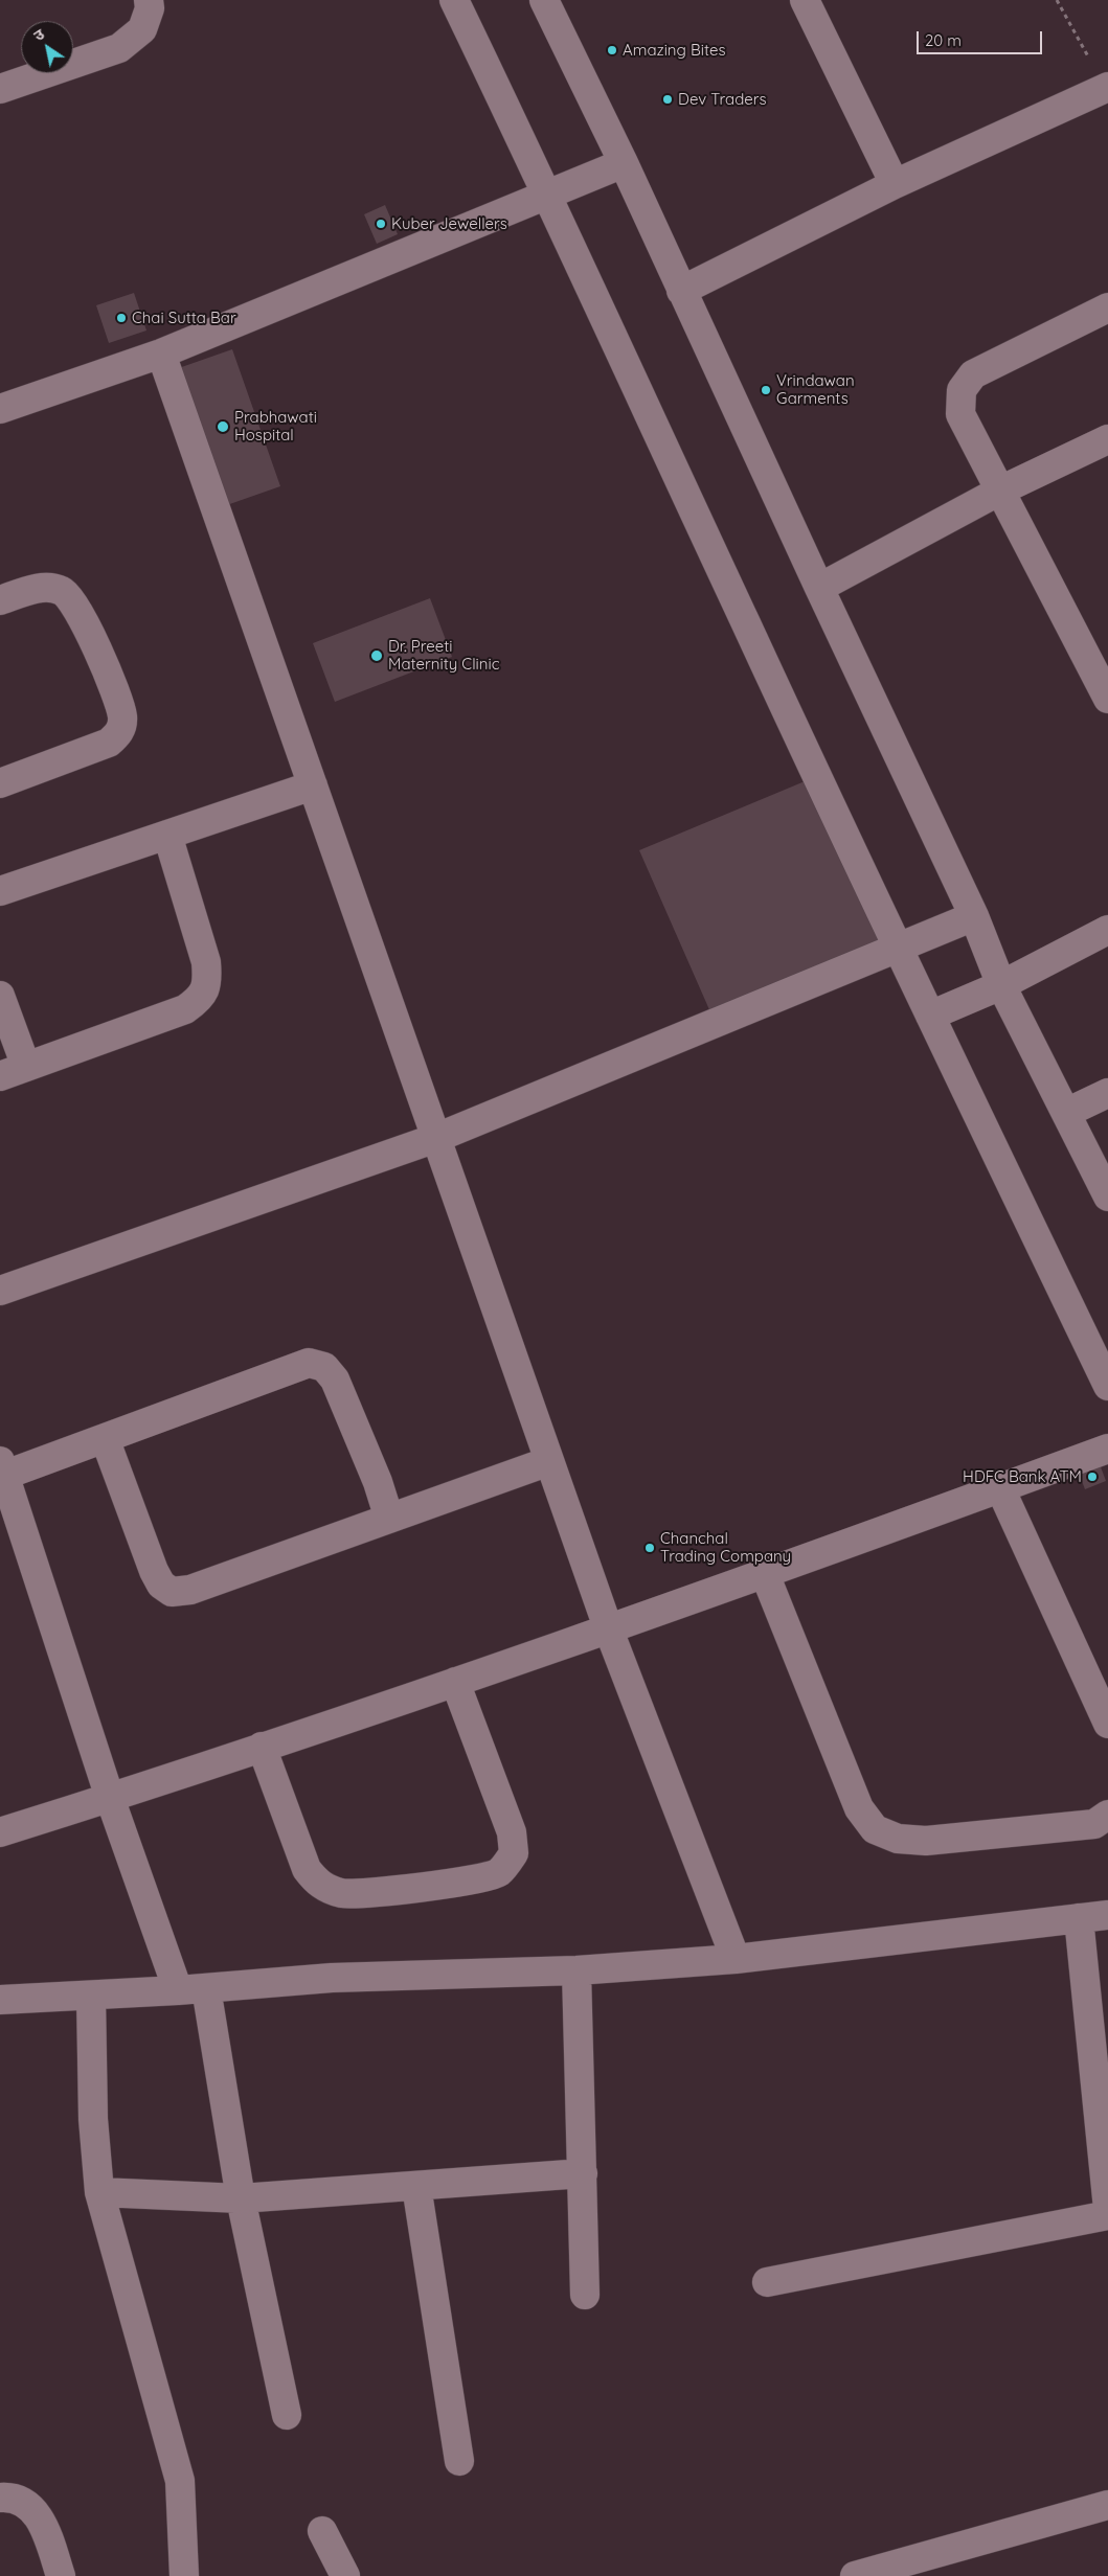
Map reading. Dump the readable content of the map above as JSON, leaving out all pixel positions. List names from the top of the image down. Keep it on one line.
{"places":["Amazing Bites","Dev Traders","Kuber Jewellers","Chai Sutta Bar","Vrindawan Garments","Prabhawati Hospital","Dr. Preeti Maternity Clinic","HDFC Bank ATM","Chanchal Trading Company"],"scale_bar":"20 m","north":"top left"}
